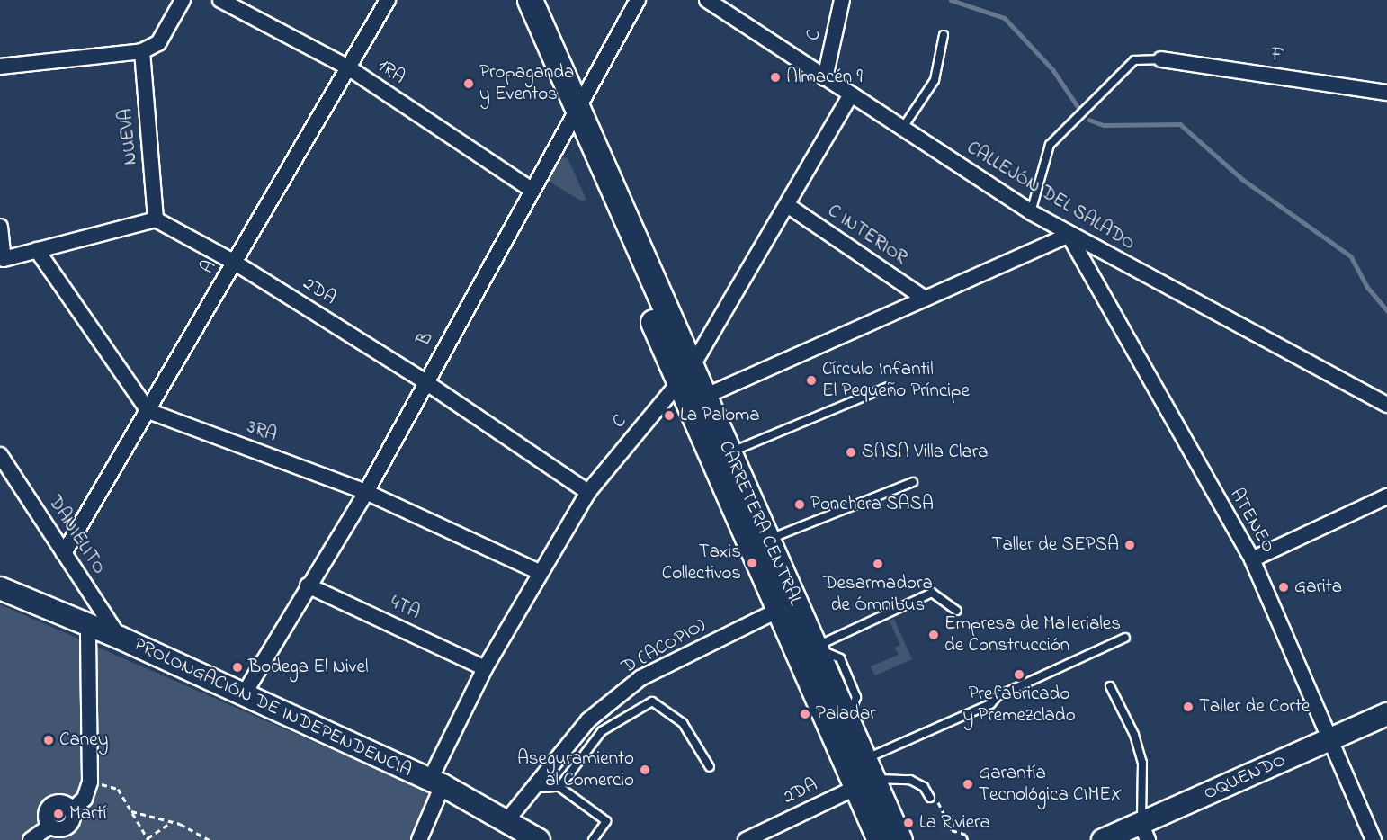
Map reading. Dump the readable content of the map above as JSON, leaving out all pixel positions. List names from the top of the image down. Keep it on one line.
{"streets":{"main road":["CARRETERA CENTRAL"],"street":["C","F","1RA","NUEVA","CALLEJÓN DEL SALADO","C INTERIOR","A","2DA","B","3RA","ATENEO","DANIELITO","4TA","D (ACOPIO)","PROLONGACIÓN DE INDEPENDENCIA","OQUENDO"]},"crossings":[["C","CALLEJÓN DEL SALADO"],["C","C INTERIOR"],["C","2DA"],["C","3RA"],["C","CARRETERA CENTRAL"],["C","4TA"],["C","PROLONGACIÓN DE INDEPENDENCIA"],["1RA","A"],["1RA","B"],["NUEVA","2DA"],["CALLEJÓN DEL SALADO","ATENEO"],["A","2DA"],["A","3RA"],["A","DANIELITO"],["2DA","B"],["2DA","CARRETERA CENTRAL"],["B","3RA"],["B","CARRETERA CENTRAL"],["B","4TA"],["B","PROLONGACIÓN DE INDEPENDENCIA"],["ATENEO","OQUENDO"],["CARRETERA CENTRAL","D (ACOPIO)"],["DANIELITO","PROLONGACIÓN DE INDEPENDENCIA"],["D (ACOPIO)","PROLONGACIÓN DE INDEPENDENCIA"]],"places":["Almacén 9","Propaganda y Eventos","Círculo Infantil El Pequeño Príncipe","La Paloma","SASA Villa Clara","Ponchera SASA","Taller de SEPSA","Taxis Collectivos","Desarmadora de Ómnibus","Garita","Empresa de Materiales de Construcción","Bodega El Nivel","Prefabricado y Premezclado","Taller de Corte","Paladar","Caney","Aseguramiento al Comercio","Garantía Tecnológica CIMEX","Martí","La Riviera"]}
